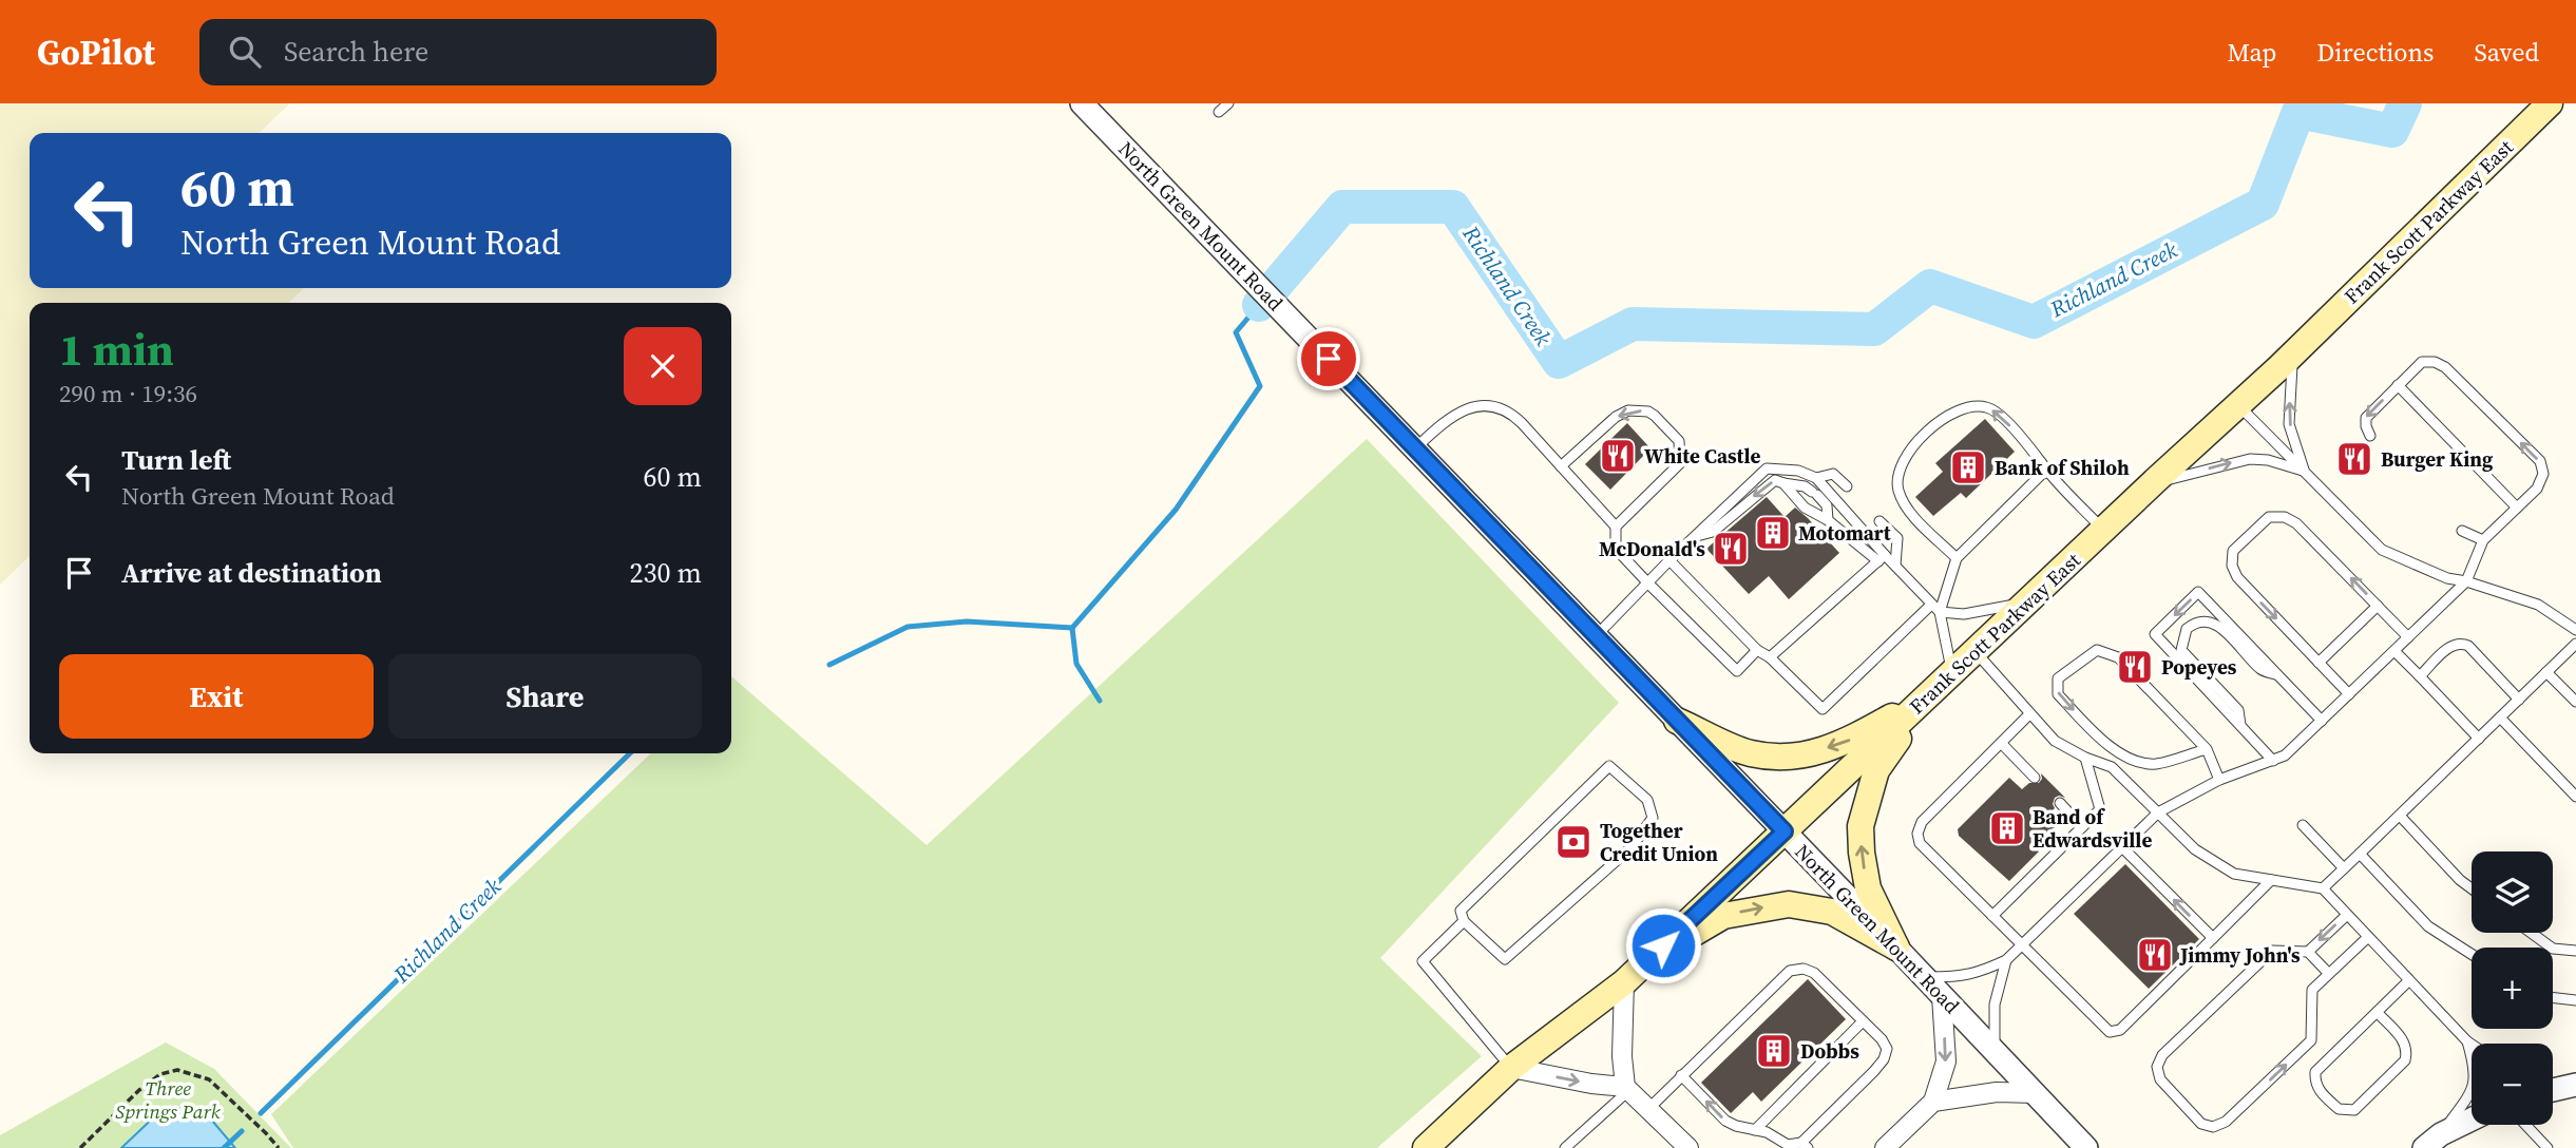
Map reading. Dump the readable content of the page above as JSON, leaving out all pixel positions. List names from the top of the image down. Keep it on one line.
{"streets":{"main road":["Frank Scott Parkway East"],"street":["North Green Mount Road"]},"crossings":[["Frank Scott Parkway East","North Green Mount Road"]],"water":["Richland Creek"],"parks":["Three Springs Park"],"places":{"restaurant":["White Castle","Burger King","McDonald's","Popeyes","Jimmy John's"],"building":["Bank of Shiloh","Motomart","Band of Edwardsville","Dobbs"],"bank":["Together Credit Union"]},"page":{"header":"GoPilot","search":"Search here","nav":["Map","Directions","Saved"],"turn":["60 m","North Green Mount Road"],"heading":["1 min","290 m · 19:36"],"list":[{"name":"Turn left","note":"North Green Mount Road","value":"60 m"},{"name":"Arrive at destination","value":"230 m"}],"buttons":["Exit","Share"],"map_buttons":["+","−"]}}
